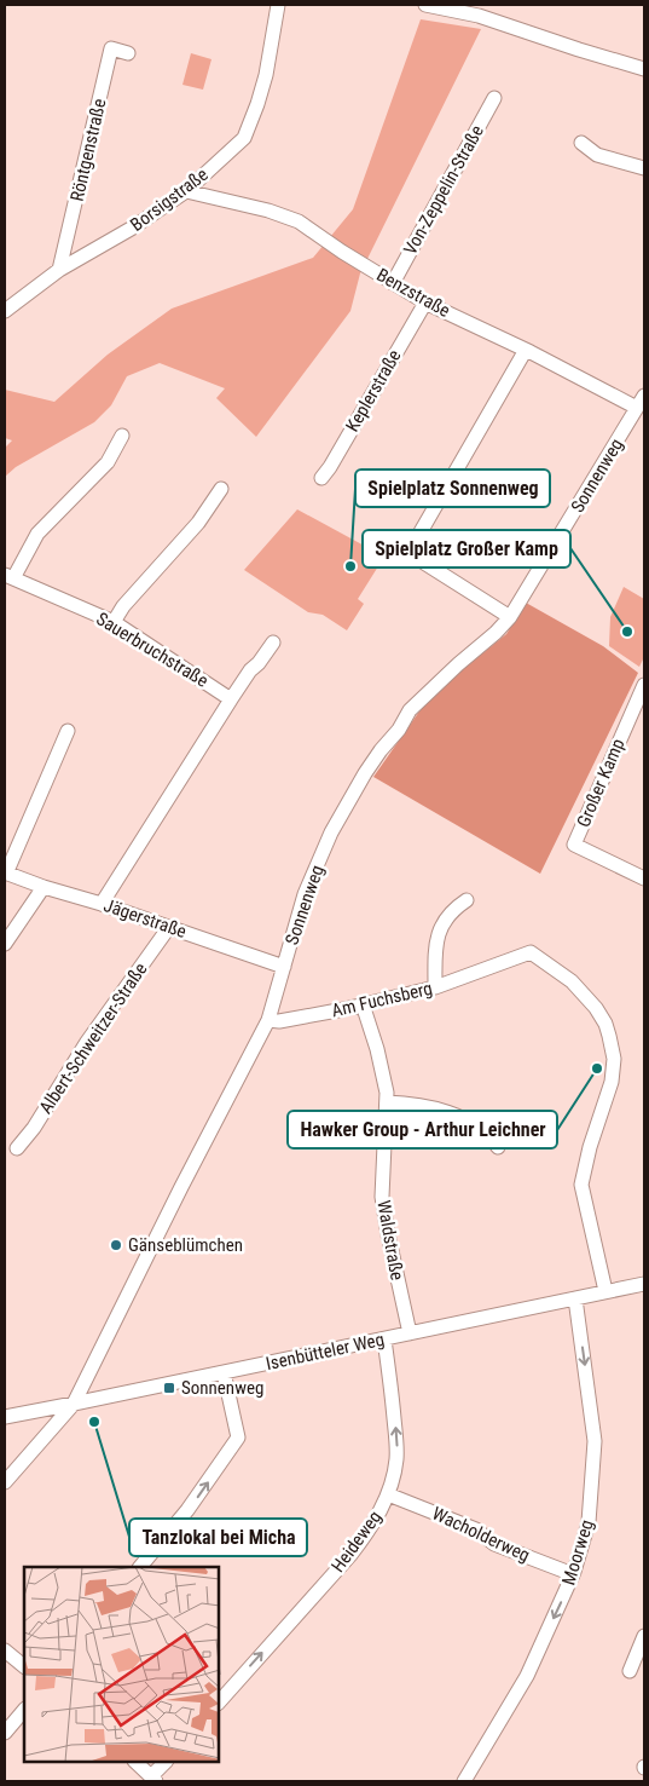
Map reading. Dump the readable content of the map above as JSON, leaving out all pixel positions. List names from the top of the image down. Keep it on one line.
{"streets":{"street":["Röntgenstraße","Von-Zeppelin-Straße","Borsigstraße","Benzstraße","Keplerstraße","Sonnenweg","Sauerbruchstraße","Großer Kamp","Jägerstraße","Am Fuchsberg","Albert-Schweitzer-Straße","Waldstraße","Isenbütteler Weg","Wacholderweg","Heideweg","Moorweg"]},"crossings":[["Röntgenstraße","Borsigstraße"],["Von-Zeppelin-Straße","Benzstraße"],["Borsigstraße","Benzstraße"],["Benzstraße","Keplerstraße"],["Benzstraße","Sonnenweg"],["Sonnenweg","Jägerstraße"],["Sonnenweg","Am Fuchsberg"],["Sonnenweg","Isenbütteler Weg"],["Jägerstraße","Albert-Schweitzer-Straße"],["Am Fuchsberg","Waldstraße"],["Am Fuchsberg","Isenbütteler Weg"],["Waldstraße","Isenbütteler Weg"],["Isenbütteler Weg","Heideweg"],["Isenbütteler Weg","Moorweg"],["Wacholderweg","Heideweg"],["Wacholderweg","Moorweg"]],"one_way":["Heideweg","Moorweg"],"places":{"other":["Spielplatz Sonnenweg","Spielplatz Großer Kamp","Hawker Group - Arthur Leichner","Gänseblümchen","Tanzlokal bei Micha"],"transit":["Sonnenweg"]}}
